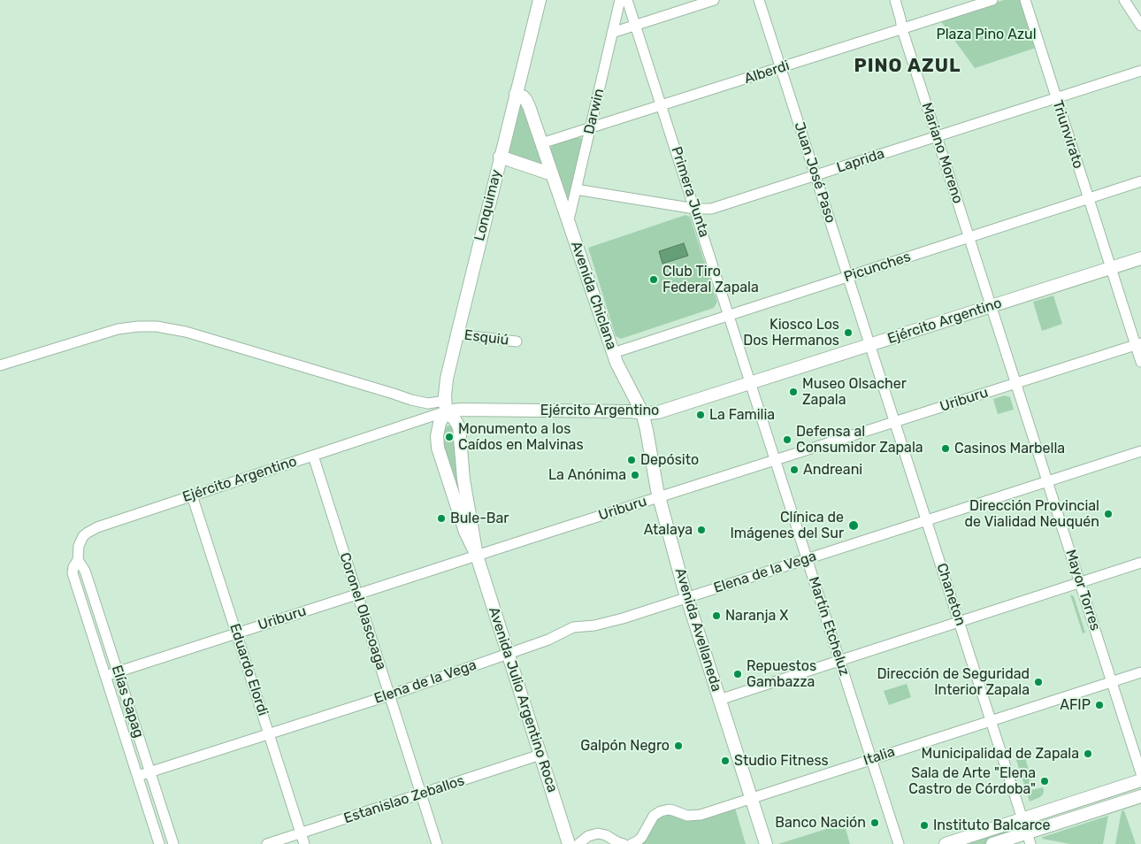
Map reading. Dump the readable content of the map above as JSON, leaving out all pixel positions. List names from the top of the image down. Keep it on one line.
{"streets":{"main road":["Lonquimay","Avenida Chiclana","Ejército Argentino","Avenida Avellaneda","Avenida Julio Argentino Roca"],"street":["Alberdi","Darwin","Triunvirato","Mariano Moreno","Laprida","Juan José Paso","Primera Junta","Picunches","Esquiú","Uriburu","Elena de la Vega","Mayor Torres","Chaneton","Coronel Olascoaga","Martín Etcheluz","Eduardo Elordi","Elías Sapag","Italia","Estanislao Zeballos"]},"crossings":[["Alberdi","Darwin"],["Alberdi","Mariano Moreno"],["Alberdi","Juan José Paso"],["Alberdi","Primera Junta"],["Alberdi","Avenida Chiclana"],["Darwin","Laprida"],["Darwin","Avenida Chiclana"],["Triunvirato","Laprida"],["Triunvirato","Picunches"],["Triunvirato","Ejército Argentino"],["Triunvirato","Uriburu"],["Mariano Moreno","Laprida"],["Mariano Moreno","Picunches"],["Mariano Moreno","Ejército Argentino"],["Mariano Moreno","Mayor Torres"],["Laprida","Juan José Paso"],["Laprida","Primera Junta"],["Juan José Paso","Picunches"],["Juan José Paso","Ejército Argentino"],["Juan José Paso","Chaneton"],["Primera Junta","Picunches"],["Primera Junta","Ejército Argentino"],["Primera Junta","Martín Etcheluz"],["Lonquimay","Avenida Chiclana"],["Lonquimay","Ejército Argentino"],["Lonquimay","Esquiú"],["Lonquimay","Avenida Julio Argentino Roca"],["Picunches","Avenida Chiclana"],["Avenida Chiclana","Ejército Argentino"],["Avenida Chiclana","Avenida Avellaneda"],["Ejército Argentino","Mayor Torres"],["Ejército Argentino","Chaneton"],["Ejército Argentino","Coronel Olascoaga"],["Ejército Argentino","Martín Etcheluz"],["Ejército Argentino","Avenida Avellaneda"],["Ejército Argentino","Eduardo Elordi"],["Ejército Argentino","Avenida Julio Argentino Roca"],["Ejército Argentino","Elías Sapag"],["Uriburu","Mayor Torres"],["Uriburu","Chaneton"],["Uriburu","Coronel Olascoaga"],["Uriburu","Martín Etcheluz"],["Uriburu","Avenida Avellaneda"],["Uriburu","Eduardo Elordi"],["Uriburu","Avenida Julio Argentino Roca"],["Uriburu","Elías Sapag"],["Elena de la Vega","Mayor Torres"],["Elena de la Vega","Chaneton"],["Elena de la Vega","Coronel Olascoaga"],["Elena de la Vega","Martín Etcheluz"],["Elena de la Vega","Avenida Avellaneda"],["Elena de la Vega","Eduardo Elordi"],["Elena de la Vega","Avenida Julio Argentino Roca"],["Elena de la Vega","Elías Sapag"],["Mayor Torres","Italia"],["Chaneton","Italia"],["Coronel Olascoaga","Estanislao Zeballos"],["Martín Etcheluz","Italia"],["Avenida Avellaneda","Italia"],["Eduardo Elordi","Estanislao Zeballos"],["Avenida Julio Argentino Roca","Estanislao Zeballos"]],"districts":["PINO AZUL"],"parks":["Plaza Pino Azul"],"places":["Club Tiro Federal Zapala","Kiosco Los Dos Hermanos","Museo Olsacher Zapala","La Familia","Monumento a los Caídos en Malvinas","Defensa al Consumidor Zapala","Casinos Marbella","Depósito","Andreani","La Anónima","Dirección Provincial de Vialidad Neuquén","Bule-Bar","Clínica de Imágenes del Sur","Atalaya","Naranja X","Repuestos Gambazza","Dirección de Seguridad Interior Zapala","AFIP","Galpón Negro","Municipalidad de Zapala","Studio Fitness","Sala de Arte \"Elena Castro de Córdoba\"","Banco Nación","Instituto Balcarce"]}
